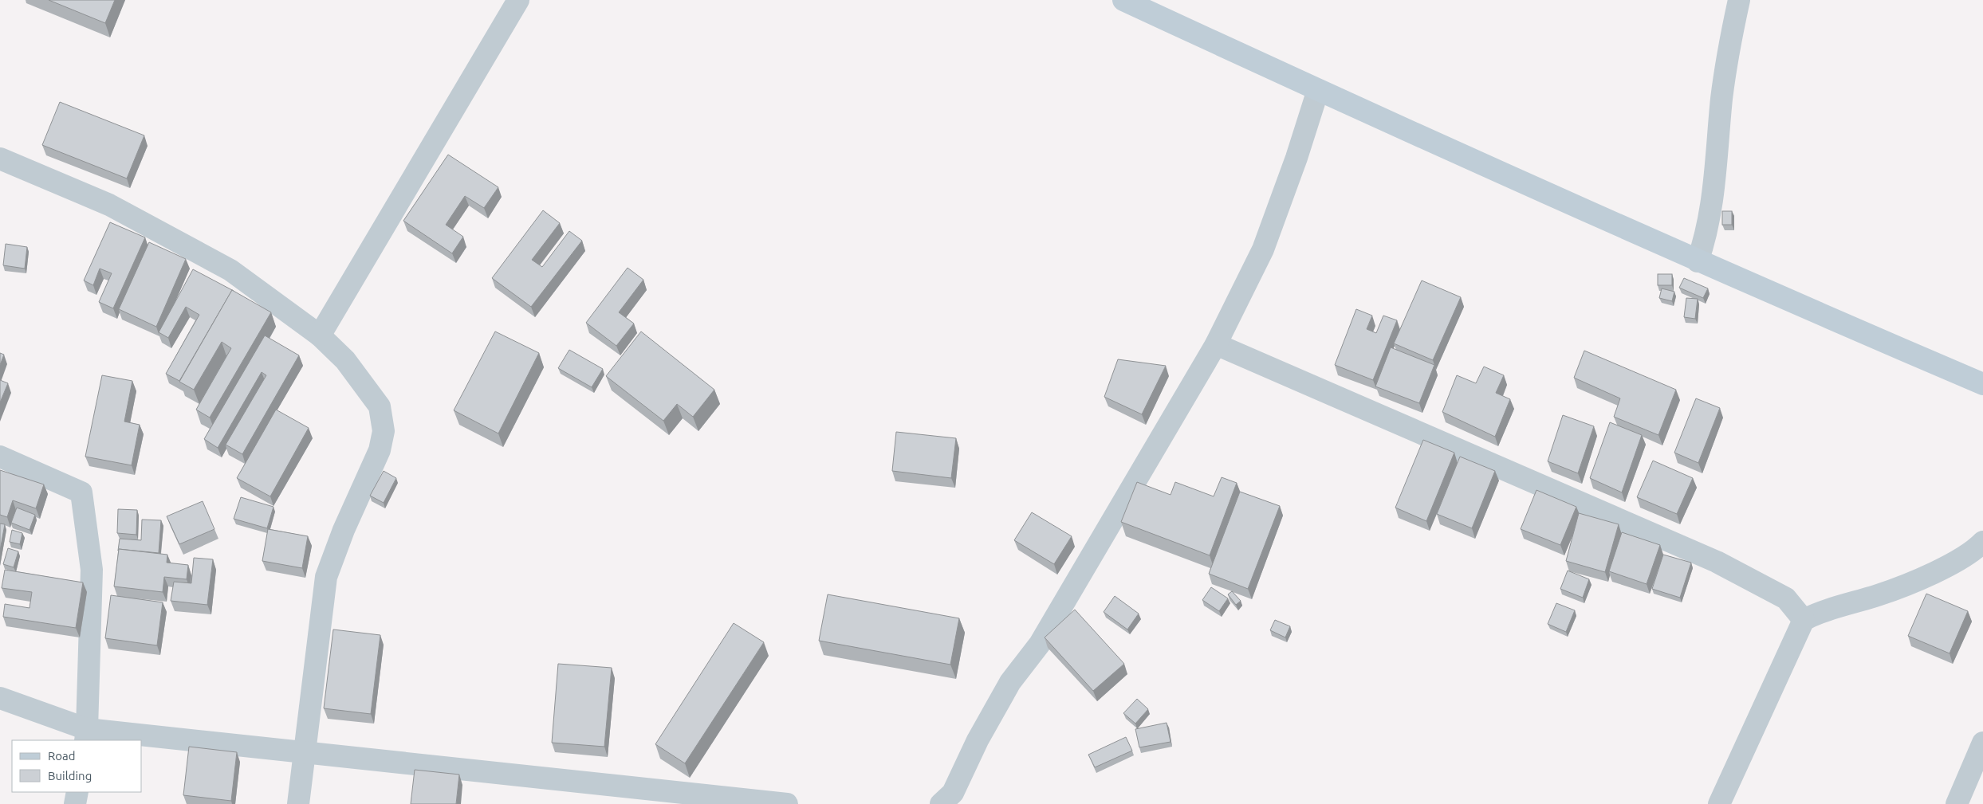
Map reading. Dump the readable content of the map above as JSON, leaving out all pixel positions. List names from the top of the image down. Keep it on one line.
{"legend":["Road","Building"]}
